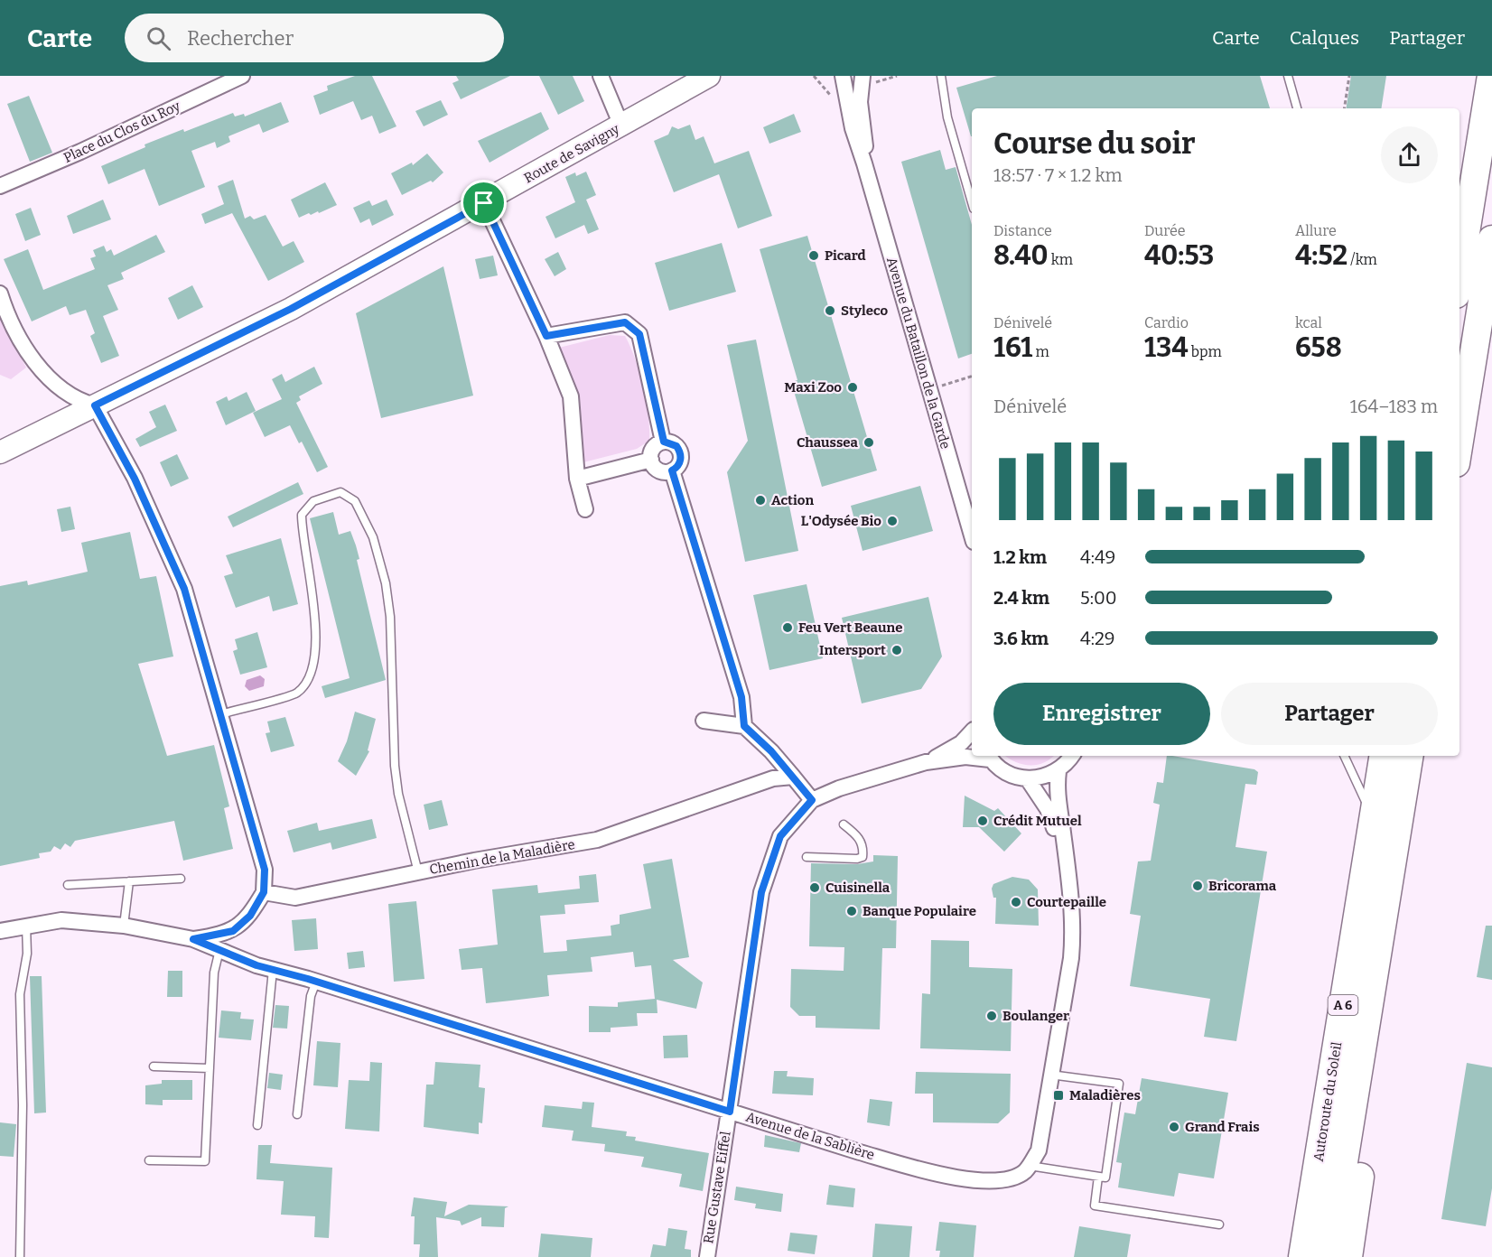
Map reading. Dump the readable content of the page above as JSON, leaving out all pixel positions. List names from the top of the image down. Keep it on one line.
{"streets":{"highway":["A 6","Autoroute du Soleil"],"main road":["Route de Savigny"],"street":["Place du Clos du Roy","Avenue du Bataillon de la Garde","Chemin de la Maladière","Avenue de la Sablière","Rue Gustave Eiffel"]},"crossings":[["Avenue de la Sablière","Rue Gustave Eiffel"]],"places":{"other":["Picard","Styleco","Maxi Zoo","Chaussea","Action","L'Odysée Bio","Feu Vert Beaune","Intersport","Crédit Mutuel","Bricorama","Cuisinella","Courtepaille","Banque Populaire","Boulanger","Grand Frais"],"transit":["Maladières"]},"page":{"header":"Carte","search":"Rechercher","nav":["Carte","Calques","Partager"],"heading":["Course du soir","18:57 · 7 × 1.2 km"],"stats":[["Distance","8.40 km"],["Durée","40:53"],["Allure","4:52 /km"],["Dénivelé","161 m"],["Cardio","134 bpm"],["kcal","658"]],"chart":["Dénivelé","164–183 m"],"list":[{"name":"1.2 km","note":"4:49"},{"name":"2.4 km","note":"5:00"},{"name":"3.6 km","note":"4:29"}],"buttons":["Enregistrer","Partager"]}}
